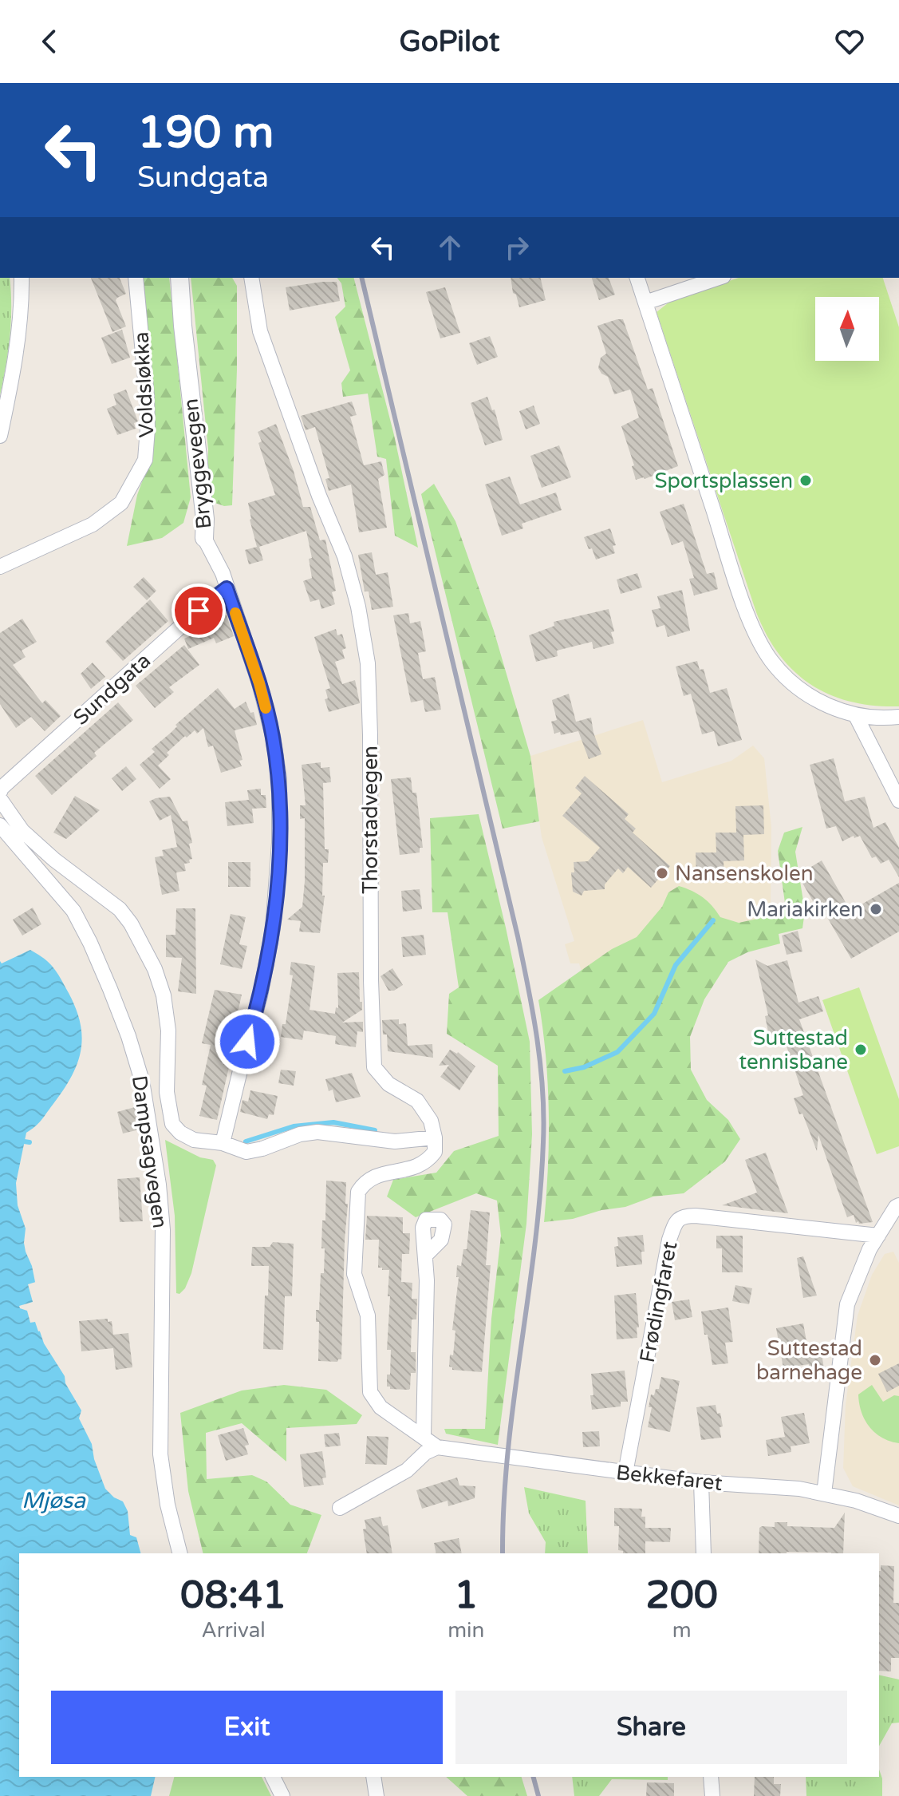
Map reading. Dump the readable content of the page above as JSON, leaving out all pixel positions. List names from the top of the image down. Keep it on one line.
{"streets":{"street":["Voldsløkka","Bryggevegen","Sundgata","Thorstadvegen","Dampsagvegen","Frødingfaret","Bekkefaret"]},"crossings":[["Bryggevegen","Sundgata"],["Frødingfaret","Bekkefaret"]],"water":["Mjøsa"],"places":["Sportsplassen","Nansenskolen","Mariakirken","Suttestad tennisbane","Suttestad barnehage"],"north":"top","page":{"header":"GoPilot","turn":["190 m","Sundgata"],"eta":["08:41","Arrival","1","min","200","m"],"buttons":["Exit","Share"]}}
